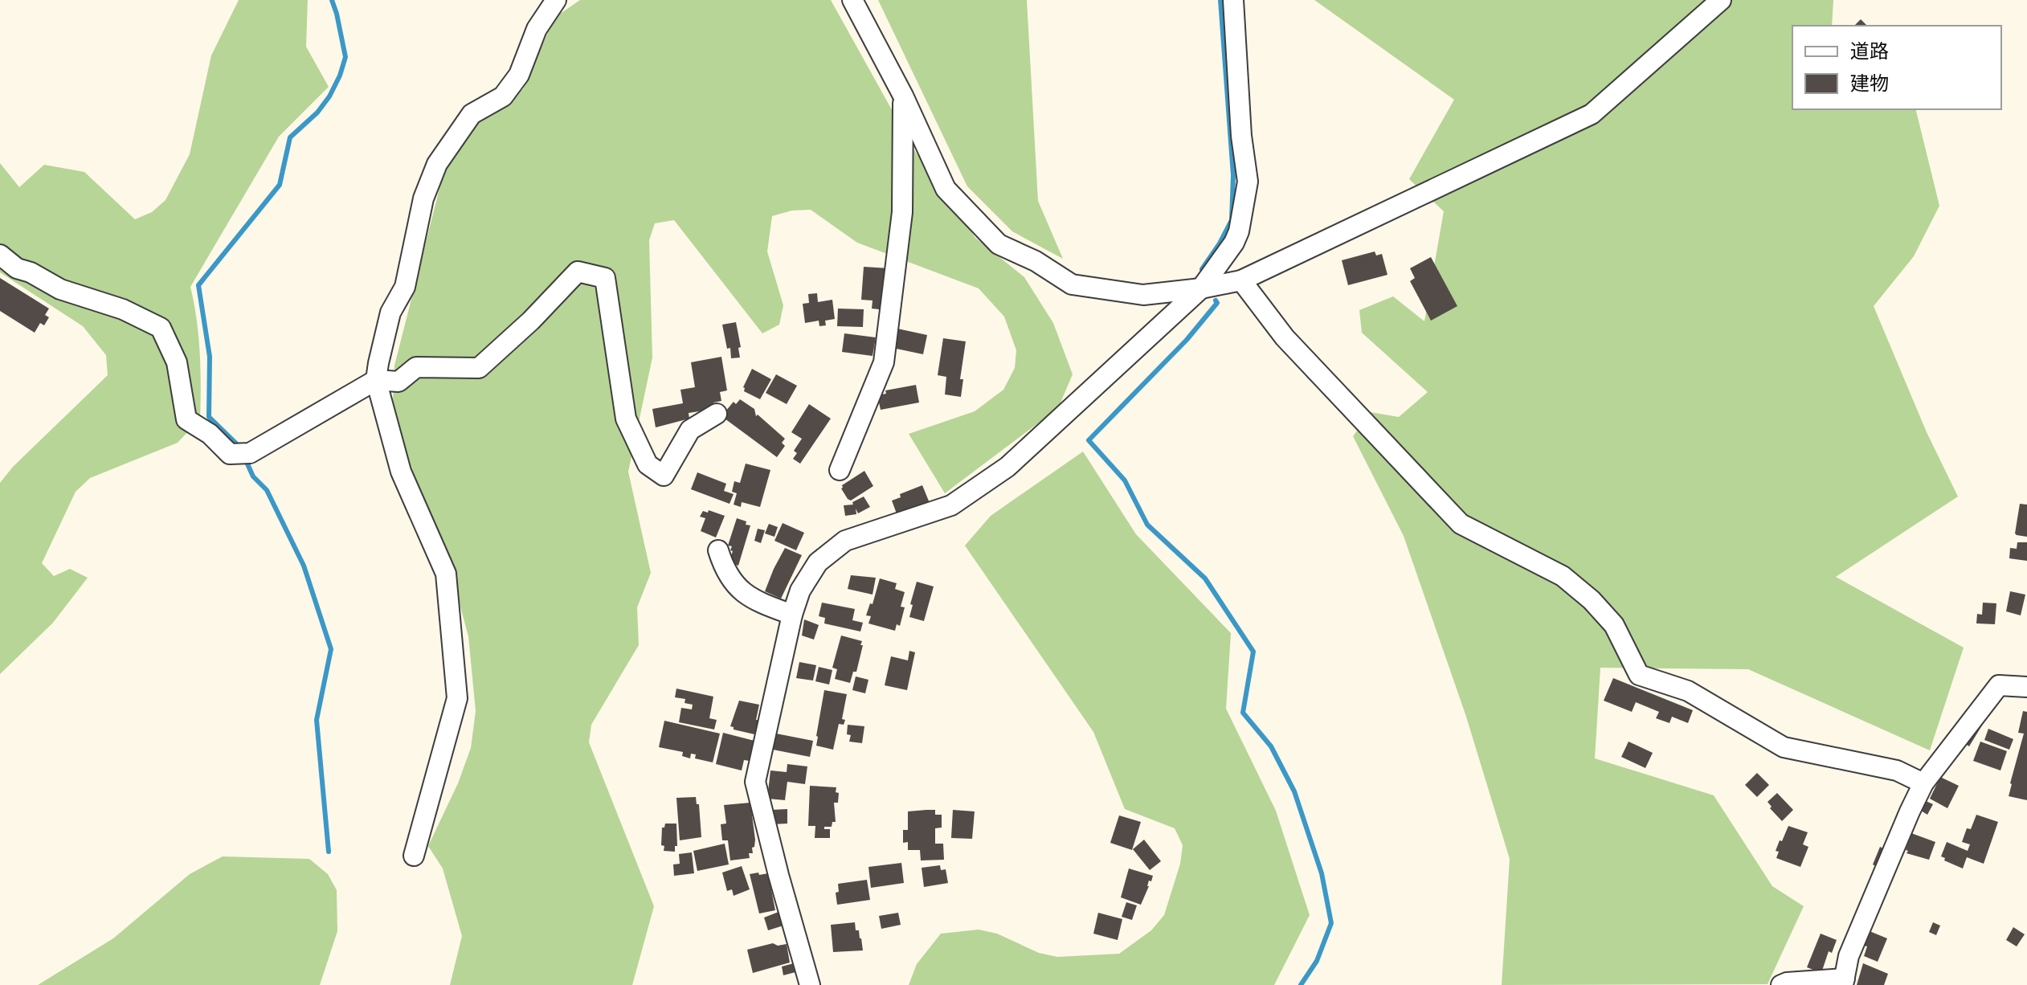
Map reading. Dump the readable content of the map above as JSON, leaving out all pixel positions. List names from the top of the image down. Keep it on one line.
{"legend":["道路","建物"]}
